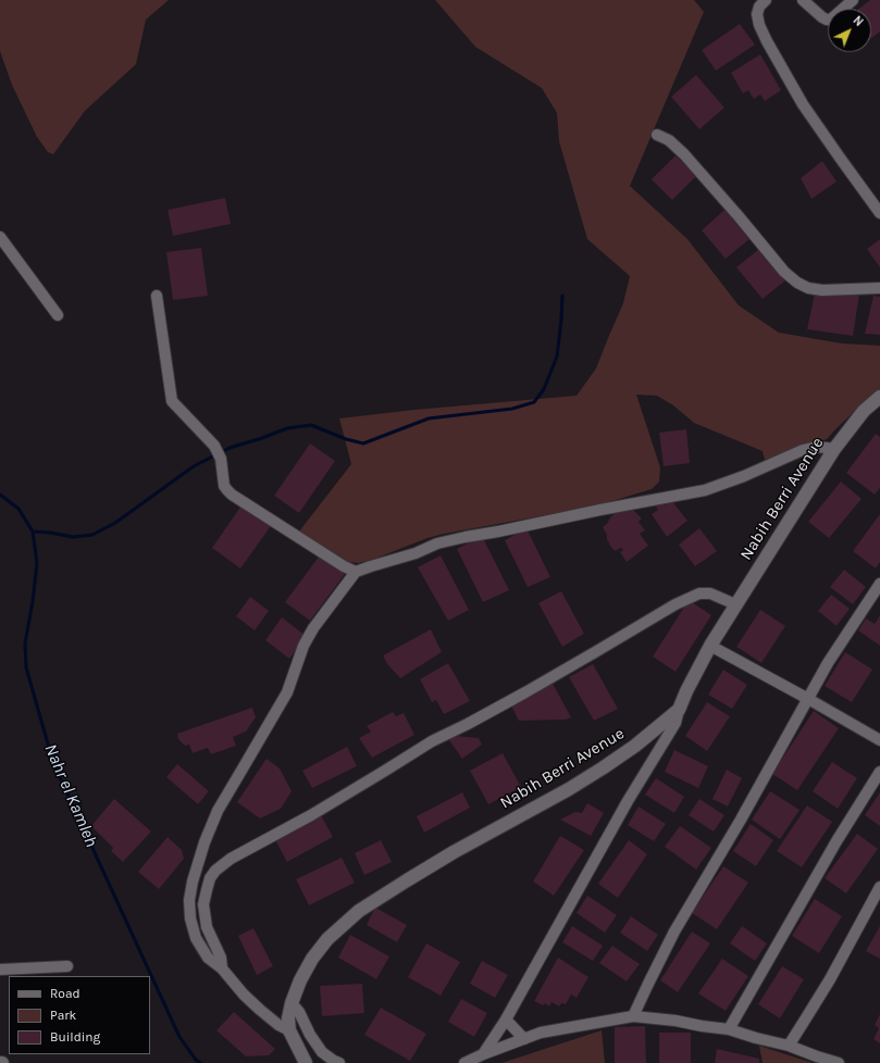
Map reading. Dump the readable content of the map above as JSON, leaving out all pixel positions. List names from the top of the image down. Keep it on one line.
{"streets":{"street":["Nabih Berri Avenue"]},"water":["Nahr el Kamleh"],"legend":["Road","Park","Building"],"north":"top right"}
